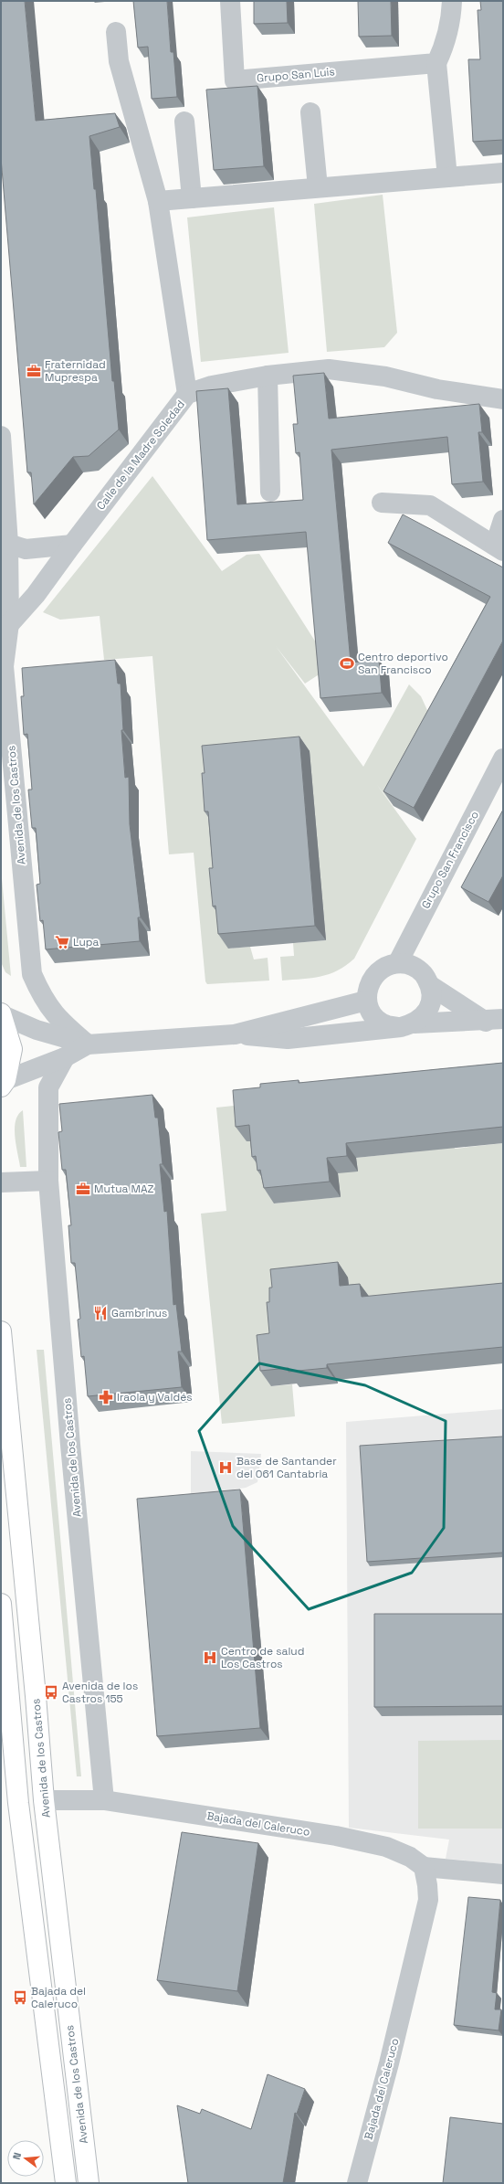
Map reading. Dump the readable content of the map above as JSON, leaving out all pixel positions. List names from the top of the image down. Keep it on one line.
{"streets":{"main road":["Avenida de los Castros"],"street":["Grupo San Luis","Calle de la Madre Soledad","Grupo San Francisco","Bajada del Caleruco"]},"crossings":[["Calle de la Madre Soledad","Avenida de los Castros"],["Avenida de los Castros","Bajada del Caleruco"]],"places":{"office":["Fraternidad Muprespa","Mutua MAZ"],"sports":["Centro deportivo San Francisco"],"supermarket":["Lupa"],"restaurant":["Gambrinus"],"pharmacy":["Iraola y Valdés"],"hospital":["Base de Santander del 061 Cantabria","Centro de salud Los Castros"],"bus stop":["Avenida de los Castros 155","Bajada del Caleruco"]},"north":"left"}
